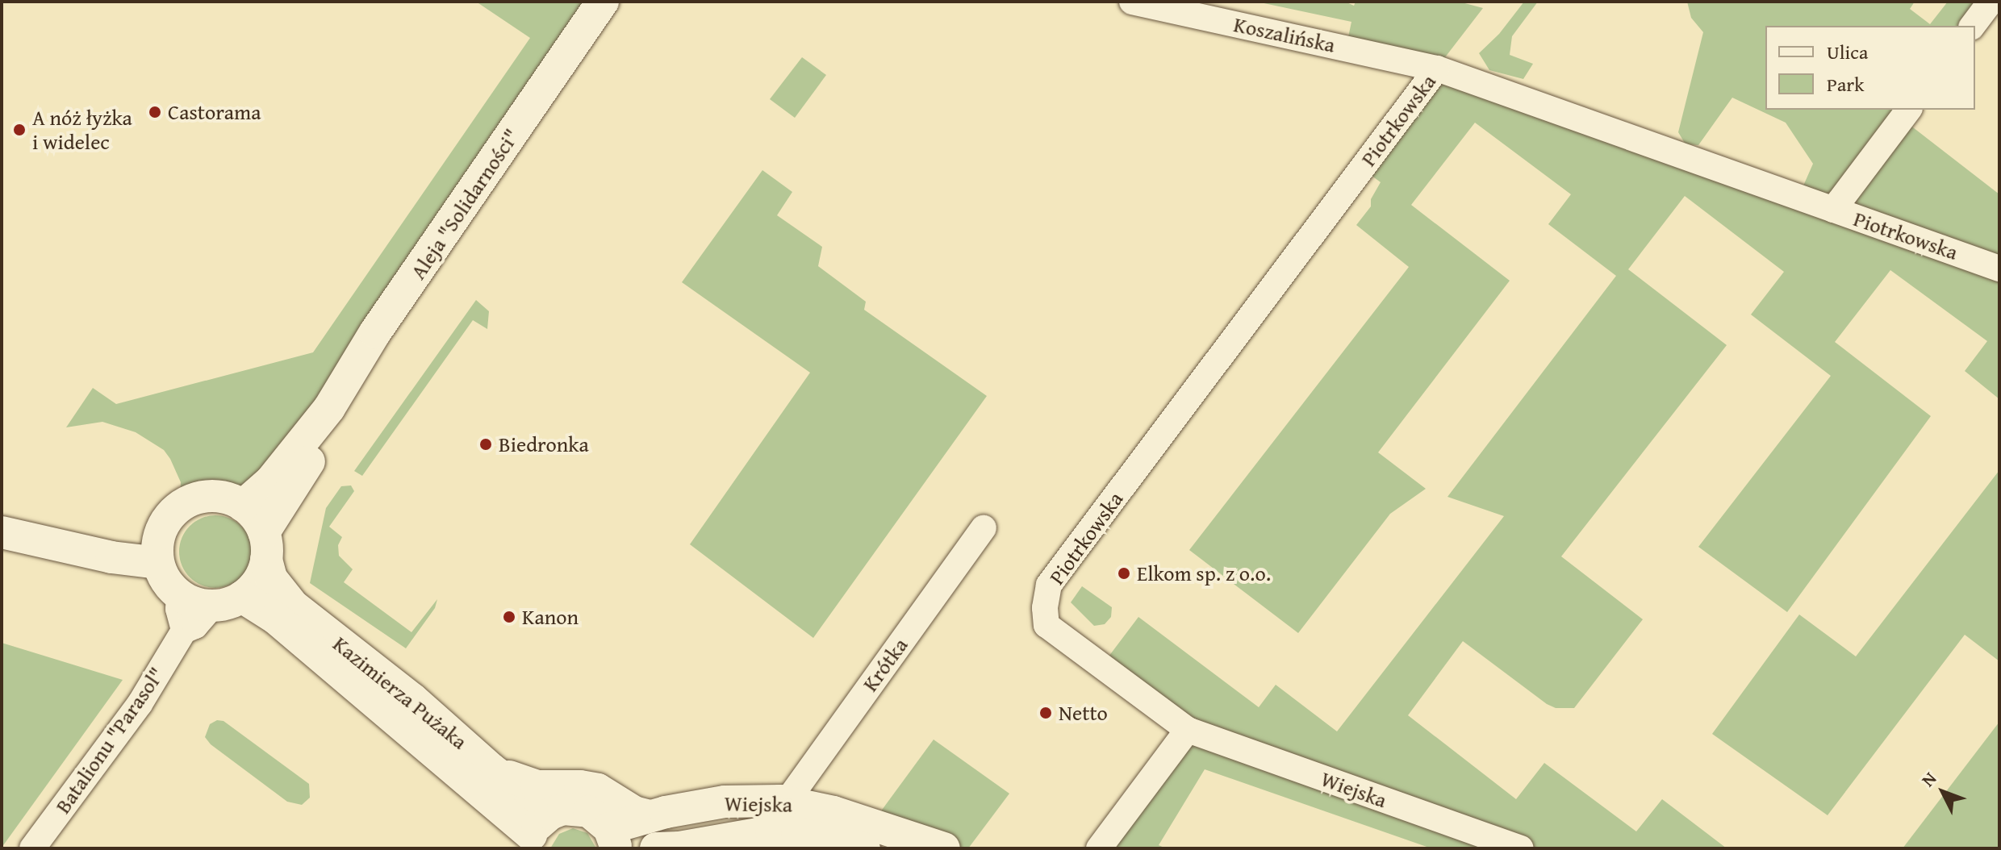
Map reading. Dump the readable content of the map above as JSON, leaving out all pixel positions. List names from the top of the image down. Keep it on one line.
{"streets":{"street":["Koszalińska","Piotrkowska","Aleja \"Solidarności\"","Krótka","Kazimierza Pużaka","Batalionu \"Parasol\"","Wiejska"]},"crossings":[["Koszalińska","Piotrkowska"],["Piotrkowska","Wiejska"],["Aleja \"Solidarności\"","Kazimierza Pużaka"],["Aleja \"Solidarności\"","Batalionu \"Parasol\""],["Krótka","Wiejska"],["Kazimierza Pużaka","Batalionu \"Parasol\""]],"places":["Castorama","A nóż łyżka i widelec","Biedronka","Elkom sp. z o.o.","Kanon","Netto"],"legend":["Ulica","Park"],"north":"top left"}
